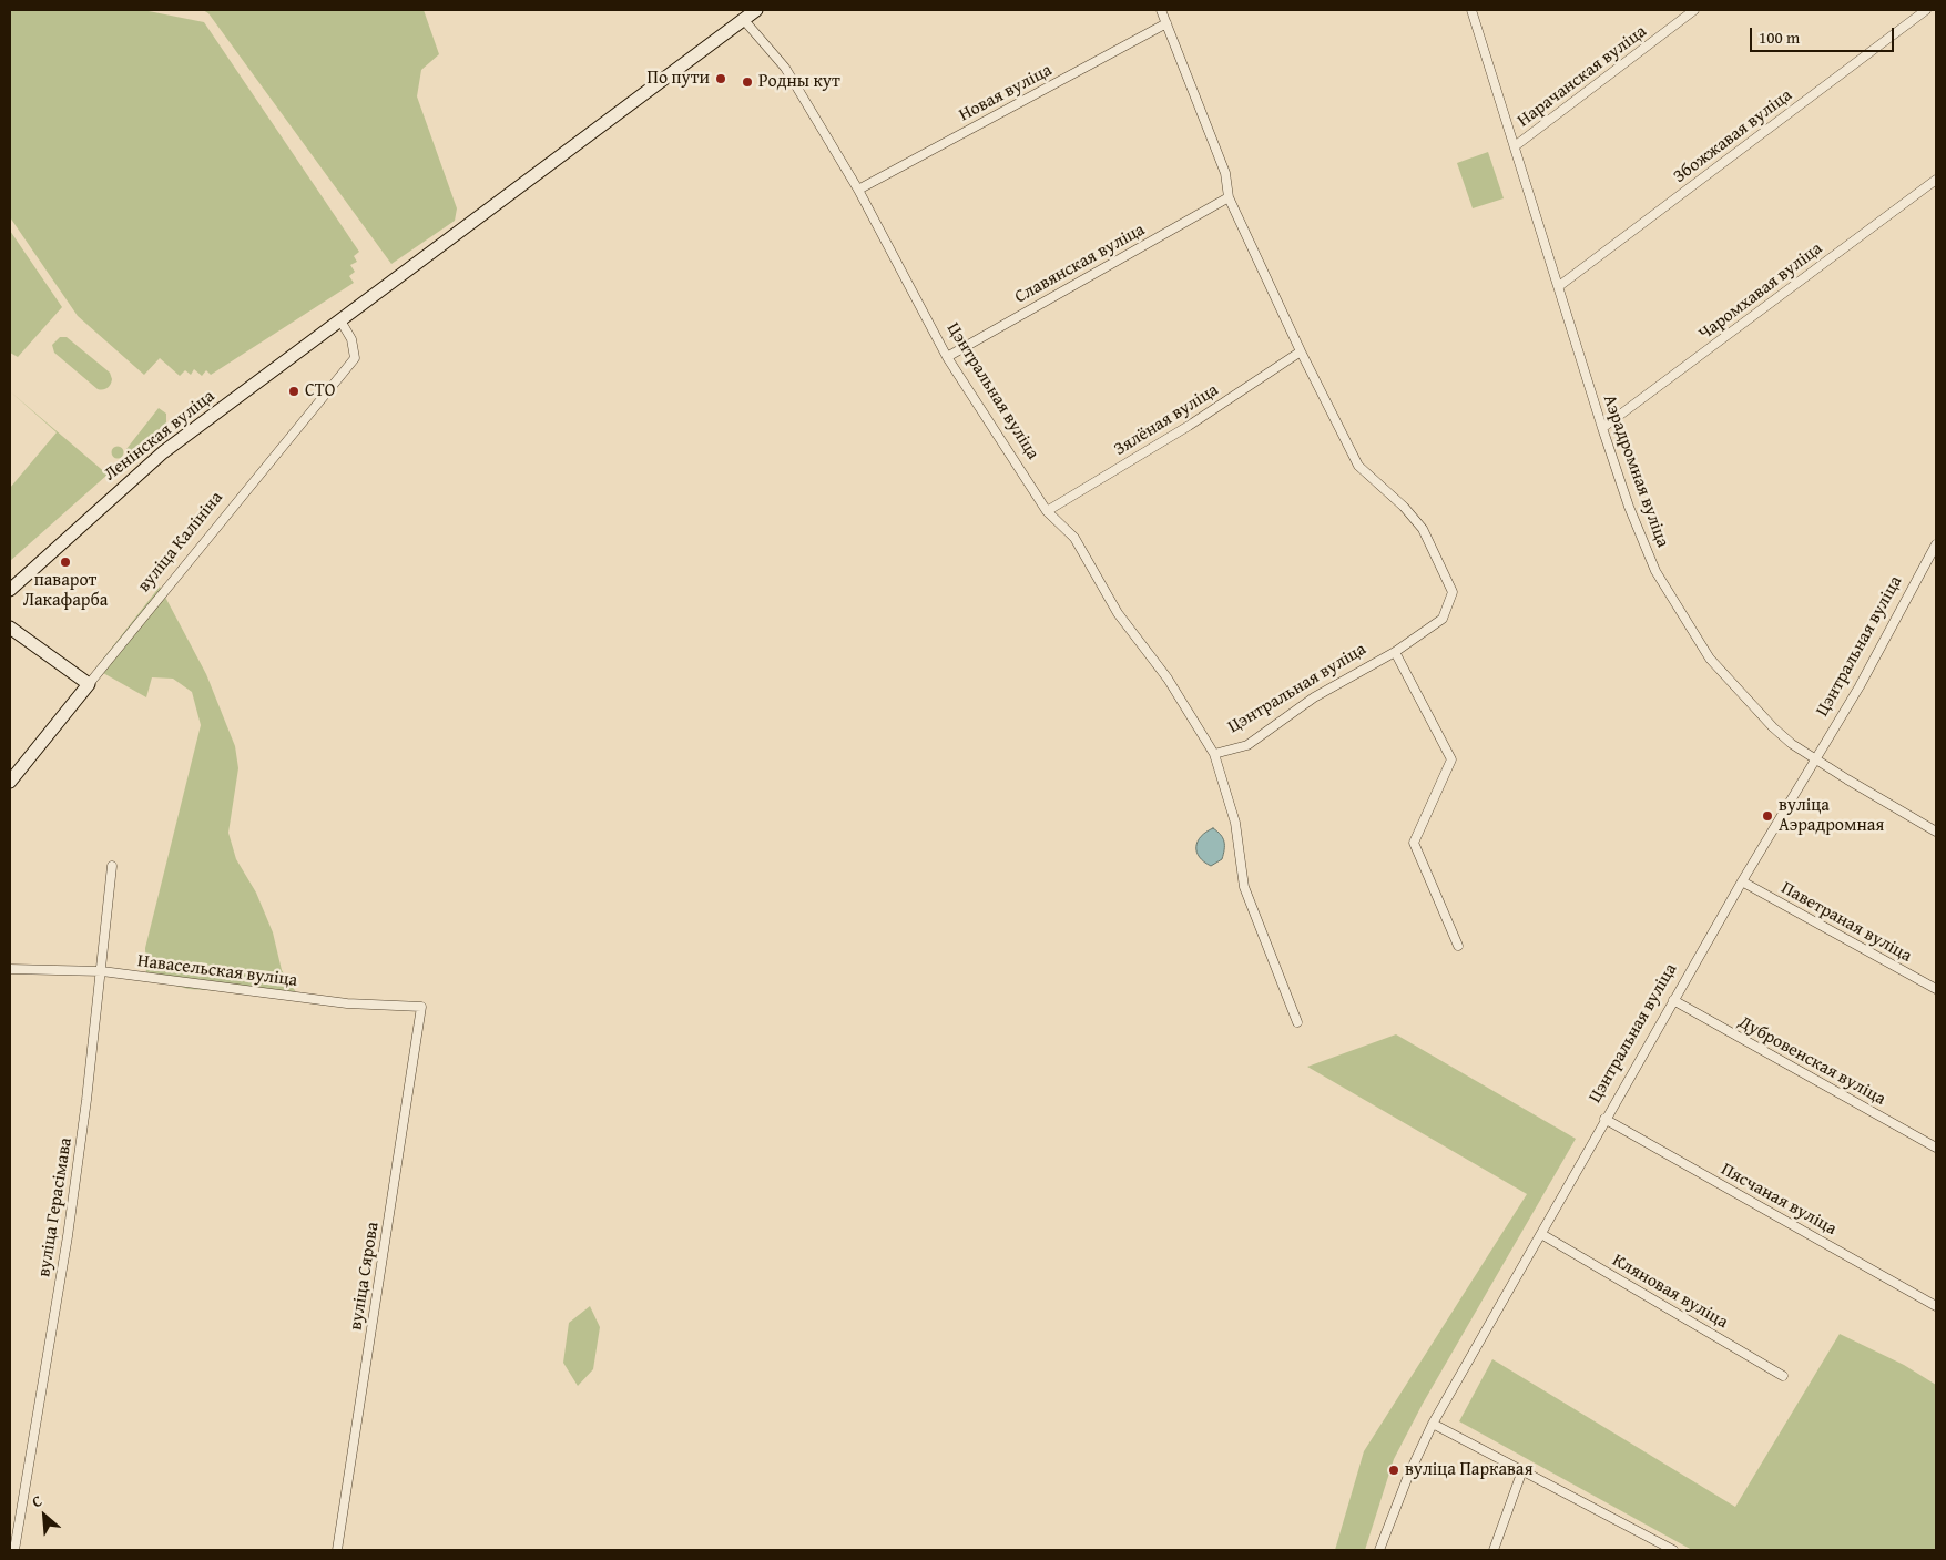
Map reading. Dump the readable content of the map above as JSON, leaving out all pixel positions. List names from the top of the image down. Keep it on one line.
{"streets":{"main road":["Ленінская вуліца","вуліца Калініна"],"street":["Нарачанская вуліца","Новая вуліца","Збожжавая вуліца","Славянская вуліца","Чаромхавая вуліца","Цэнтральная вуліца","Зялёная вуліца","Аэрадромная вуліца","Паветраная вуліца","Навасельская вуліца","Дубровенская вуліца","Пясчаная вуліца","вуліца Герасімава","вуліца Сярова","Кляновая вуліца"]},"crossings":[["Нарачанская вуліца","Аэрадромная вуліца"],["Новая вуліца","Цэнтральная вуліца"],["Збожжавая вуліца","Аэрадромная вуліца"],["Славянская вуліца","Цэнтральная вуліца"],["Чаромхавая вуліца","Аэрадромная вуліца"],["Цэнтральная вуліца","Зялёная вуліца"],["Цэнтральная вуліца","Ленінская вуліца"],["Цэнтральная вуліца","Аэрадромная вуліца"],["Цэнтральная вуліца","Паветраная вуліца"],["Цэнтральная вуліца","Дубровенская вуліца"],["Цэнтральная вуліца","Пясчаная вуліца"],["Цэнтральная вуліца","Кляновая вуліца"],["Ленінская вуліца","вуліца Калініна"],["Навасельская вуліца","вуліца Герасімава"],["Навасельская вуліца","вуліца Сярова"]],"places":["По пути","Родны кут","СТО","паварот Лакафарба","вуліца Аэрадромная","вуліца Паркавая"],"scale_bar":"100 m","north":"top left"}
